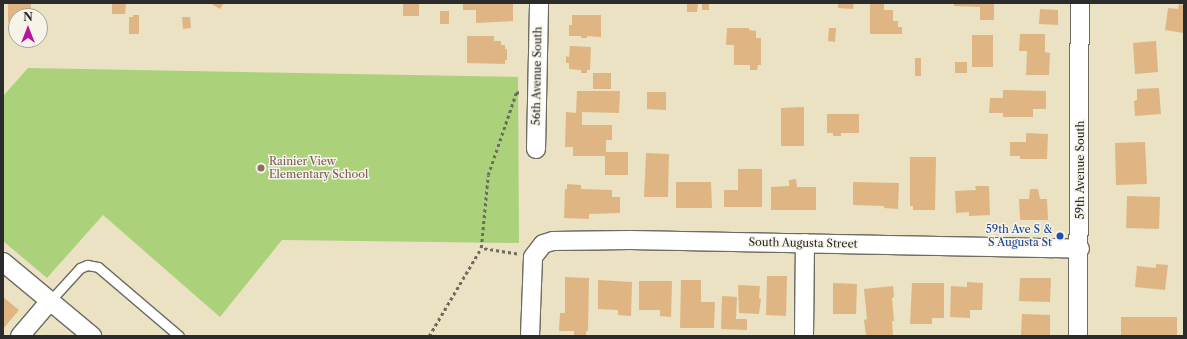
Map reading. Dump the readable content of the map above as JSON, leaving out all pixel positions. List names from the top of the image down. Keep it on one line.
{"streets":{"street":["56th Avenue South","59th Avenue South","South Augusta Street"]},"crossings":[["59th Avenue South","South Augusta Street"]],"places":["Rainier View Elementary School","59th Ave S & S Augusta St"],"north":"top"}
